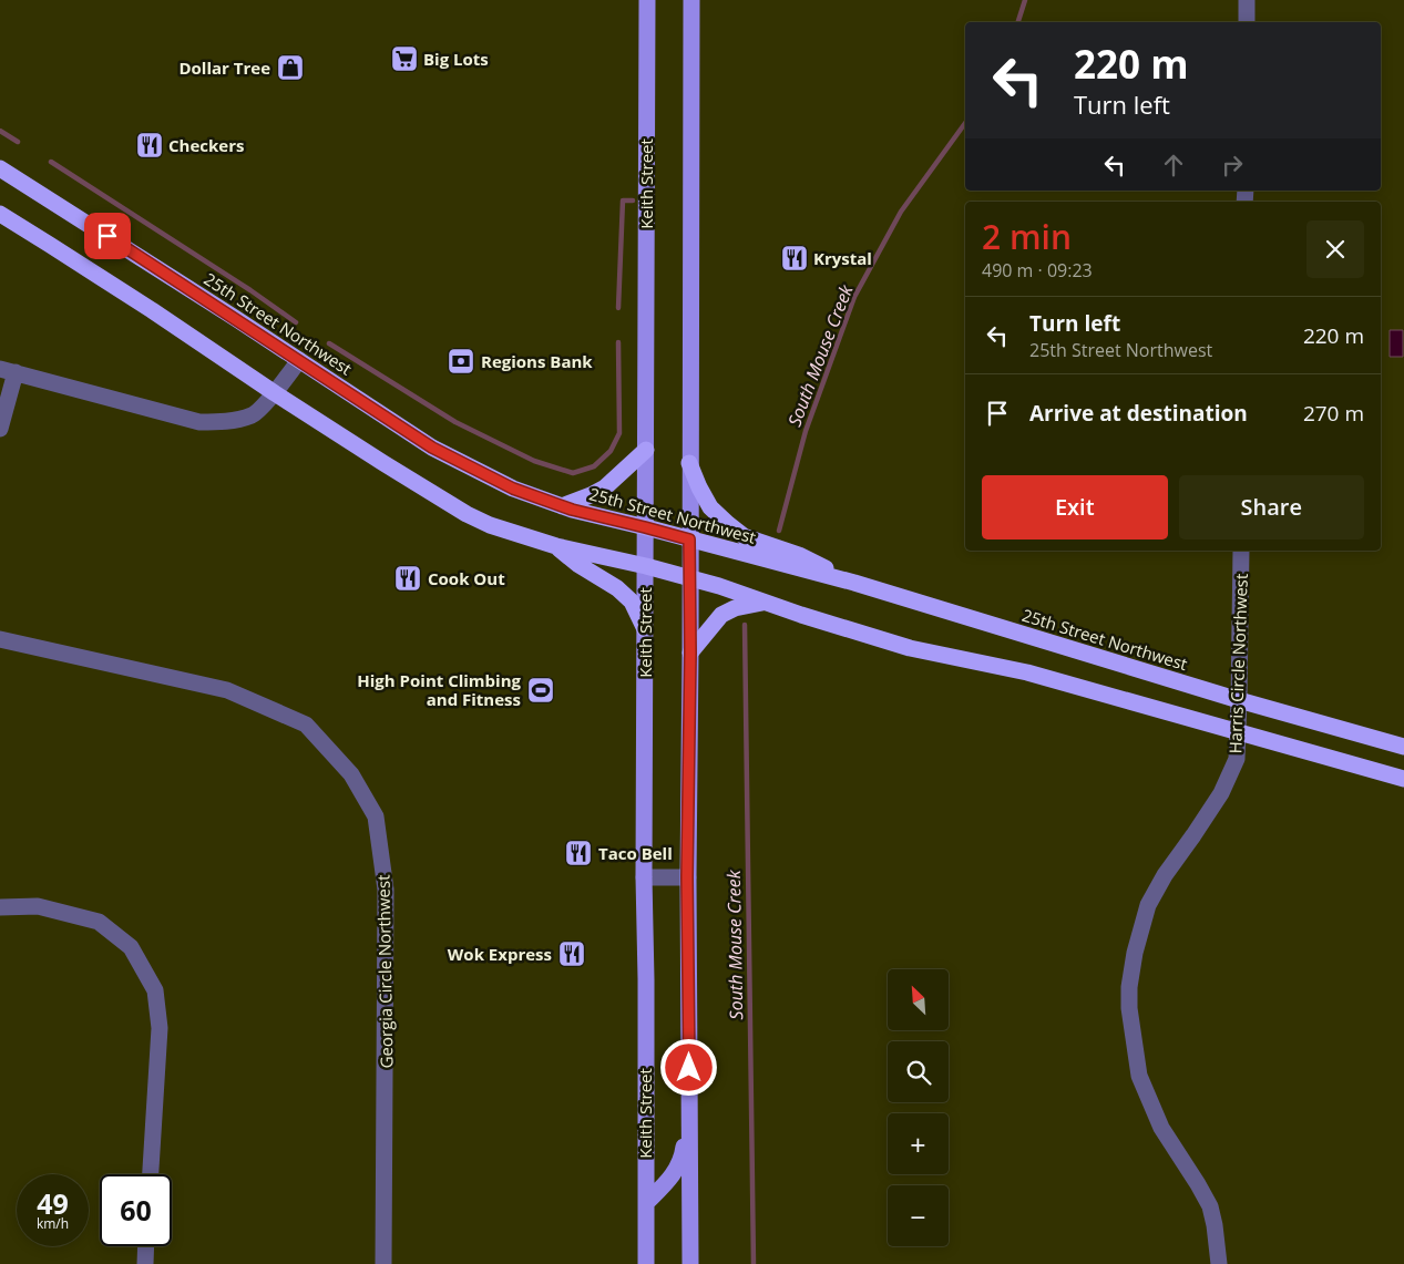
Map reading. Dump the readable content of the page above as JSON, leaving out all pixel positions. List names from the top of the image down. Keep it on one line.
{"streets":{"highway":["25th Street Northwest"],"main road":["Keith Street"],"street":["Harris Circle Northwest","Georgia Circle Northwest"]},"crossings":[["Keith Street","25th Street Northwest"],["25th Street Northwest","Harris Circle Northwest"]],"water":["South Mouse Creek"],"places":{"supermarket":["Big Lots"],"shop":["Dollar Tree"],"restaurant":["Checkers","Krystal","Cook Out","Taco Bell","Wok Express"],"bank":["Regions Bank"],"sports":["High Point Climbing and Fitness"]},"north":"top left","page":{"turn":["220 m","Turn left"],"heading":["2 min","490 m · 09:23"],"list":[{"name":"Turn left","note":"25th Street Northwest","value":"220 m"},{"name":"Arrive at destination","value":"270 m"}],"buttons":["Exit","Share"],"map_buttons":["+","−"],"speed":"49 km/h","limit":"60"}}
